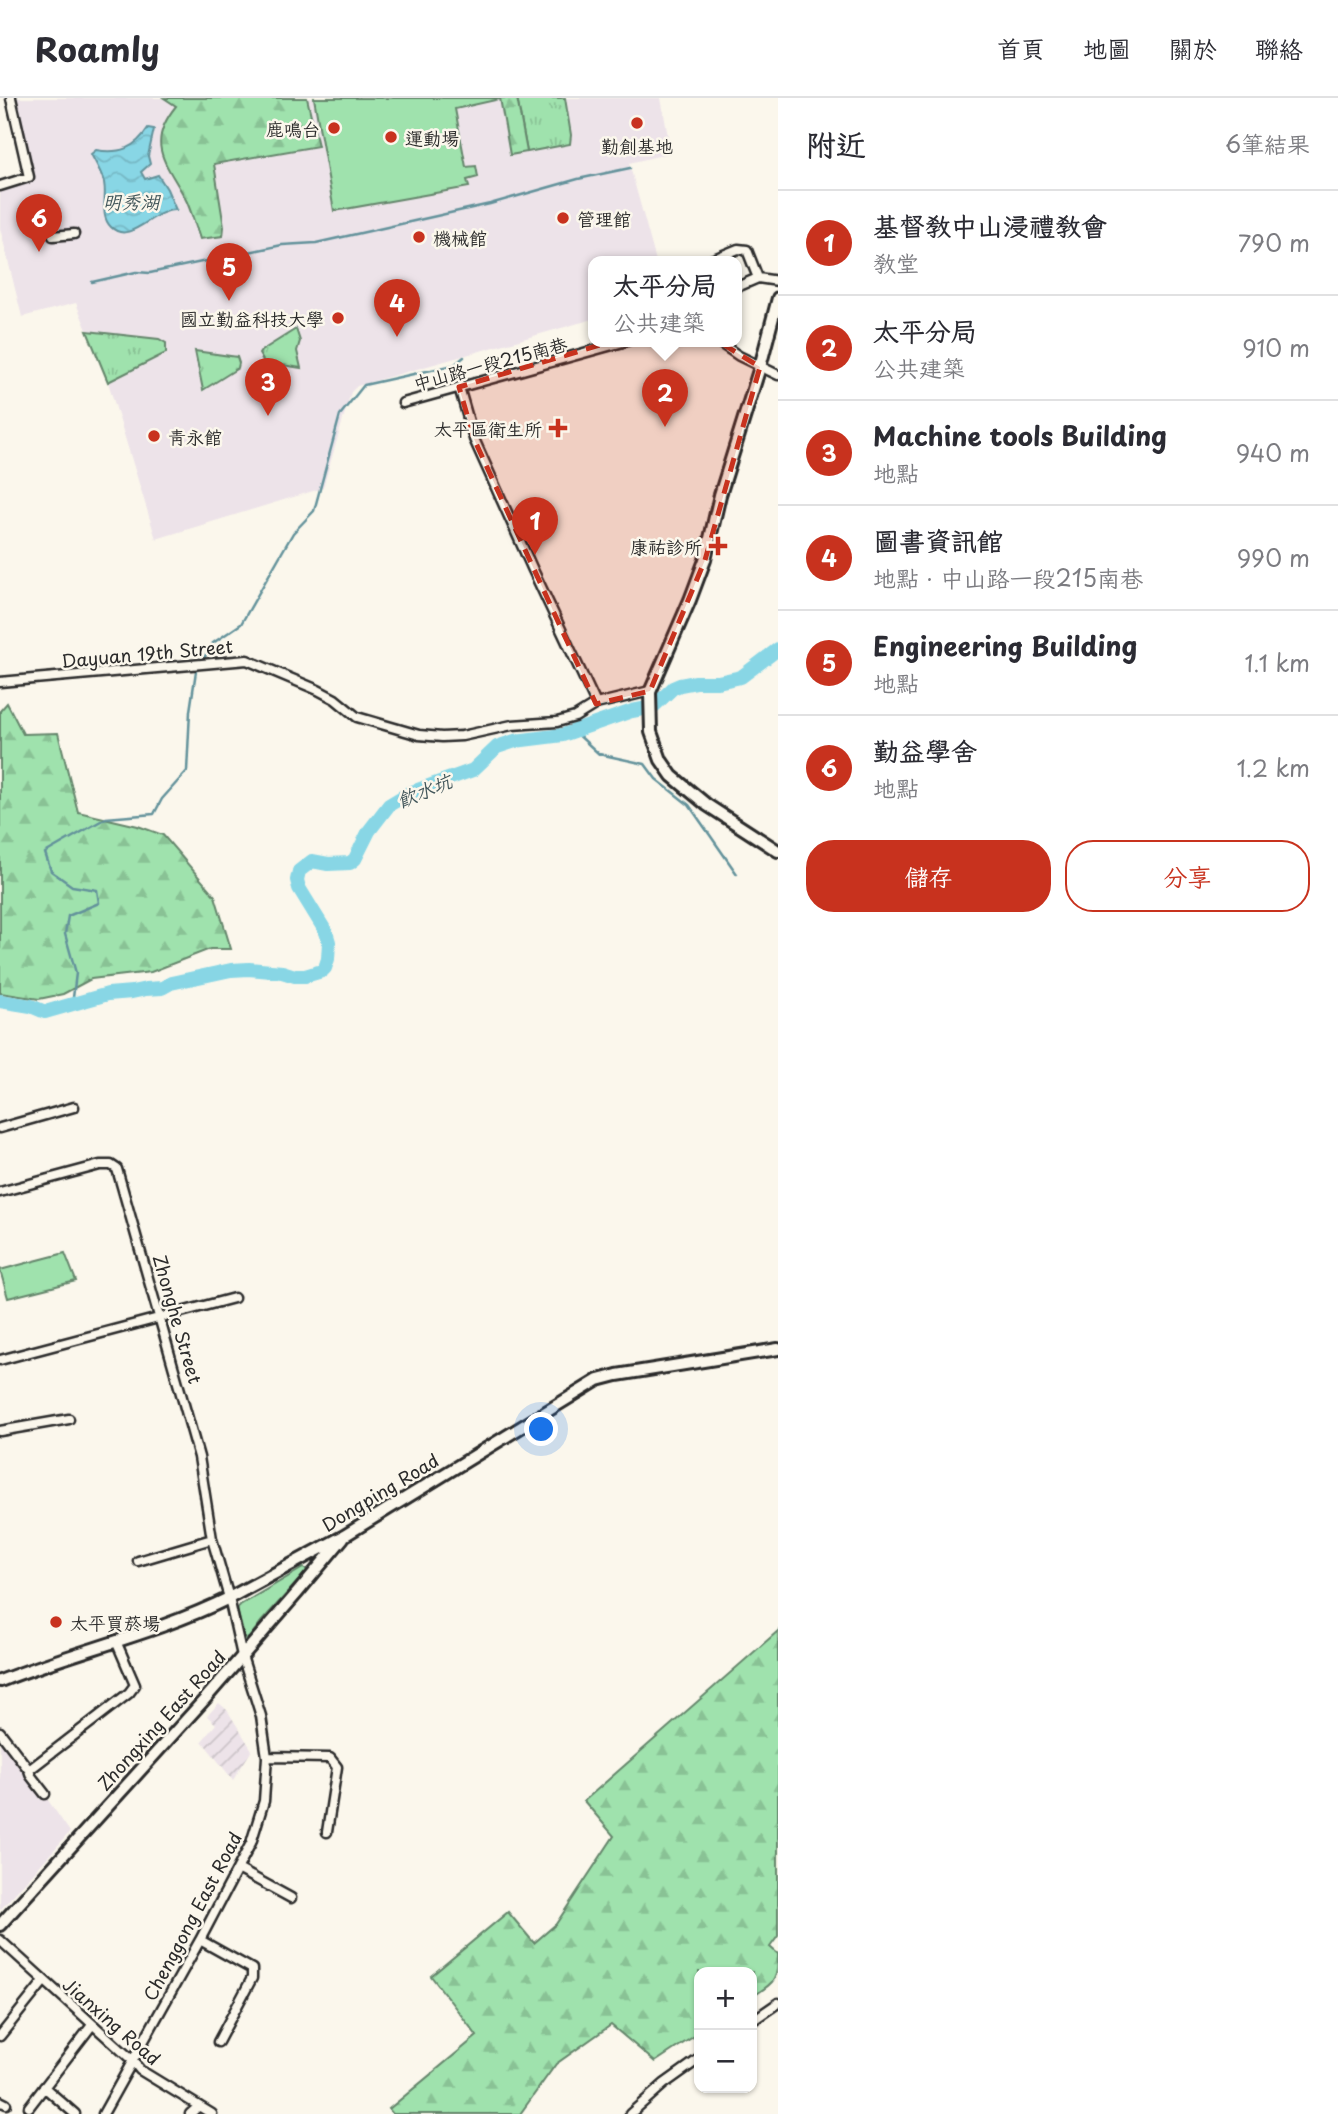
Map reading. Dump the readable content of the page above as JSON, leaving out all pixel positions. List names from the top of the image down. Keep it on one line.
{"streets":{"main road":["Dongping Road","Zhongxing East Road"],"street":["中山路一段215南巷","Dayuan 19th Street","Zhonghe Street","Chenggong East Road","Jianxing Road"]},"crossings":[["Zhonghe Street","Dongping Road"],["Zhonghe Street","Chenggong East Road"],["Dongping Road","Zhongxing East Road"],["Dongping Road","Chenggong East Road"],["Zhongxing East Road","Chenggong East Road"],["Chenggong East Road","Jianxing Road"]],"water":["明秀湖","飲水坑"],"places":{"other":["勤創基地","鹿鳴台","運動場","管理館","機械館","國立勤益科技大學","青永館","太平買菸場"],"health":["太平區衛生所","康祐診所"]},"page":{"header":"Roamly","nav":["首頁","地圖","關於","聯絡"],"heading":["附近","6筆結果"],"list":[{"mark":"1","name":"基督教中山浸禮教會","note":"教堂","value":"790 m"},{"mark":"2","name":"太平分局","note":"公共建築","value":"910 m"},{"mark":"3","name":"Machine tools Building","note":"地點","value":"940 m"},{"mark":"4","name":"圖書資訊館","note":"地點 · 中山路一段215南巷","value":"990 m"},{"mark":"5","name":"Engineering Building","note":"地點","value":"1.1 km"},{"mark":"6","name":"勤益學舍","note":"地點","value":"1.2 km"}],"pins":["6","5","4","3","2","1"],"popup":["太平分局","公共建築"],"buttons":["儲存","分享"],"map_buttons":["+","−"]}}
